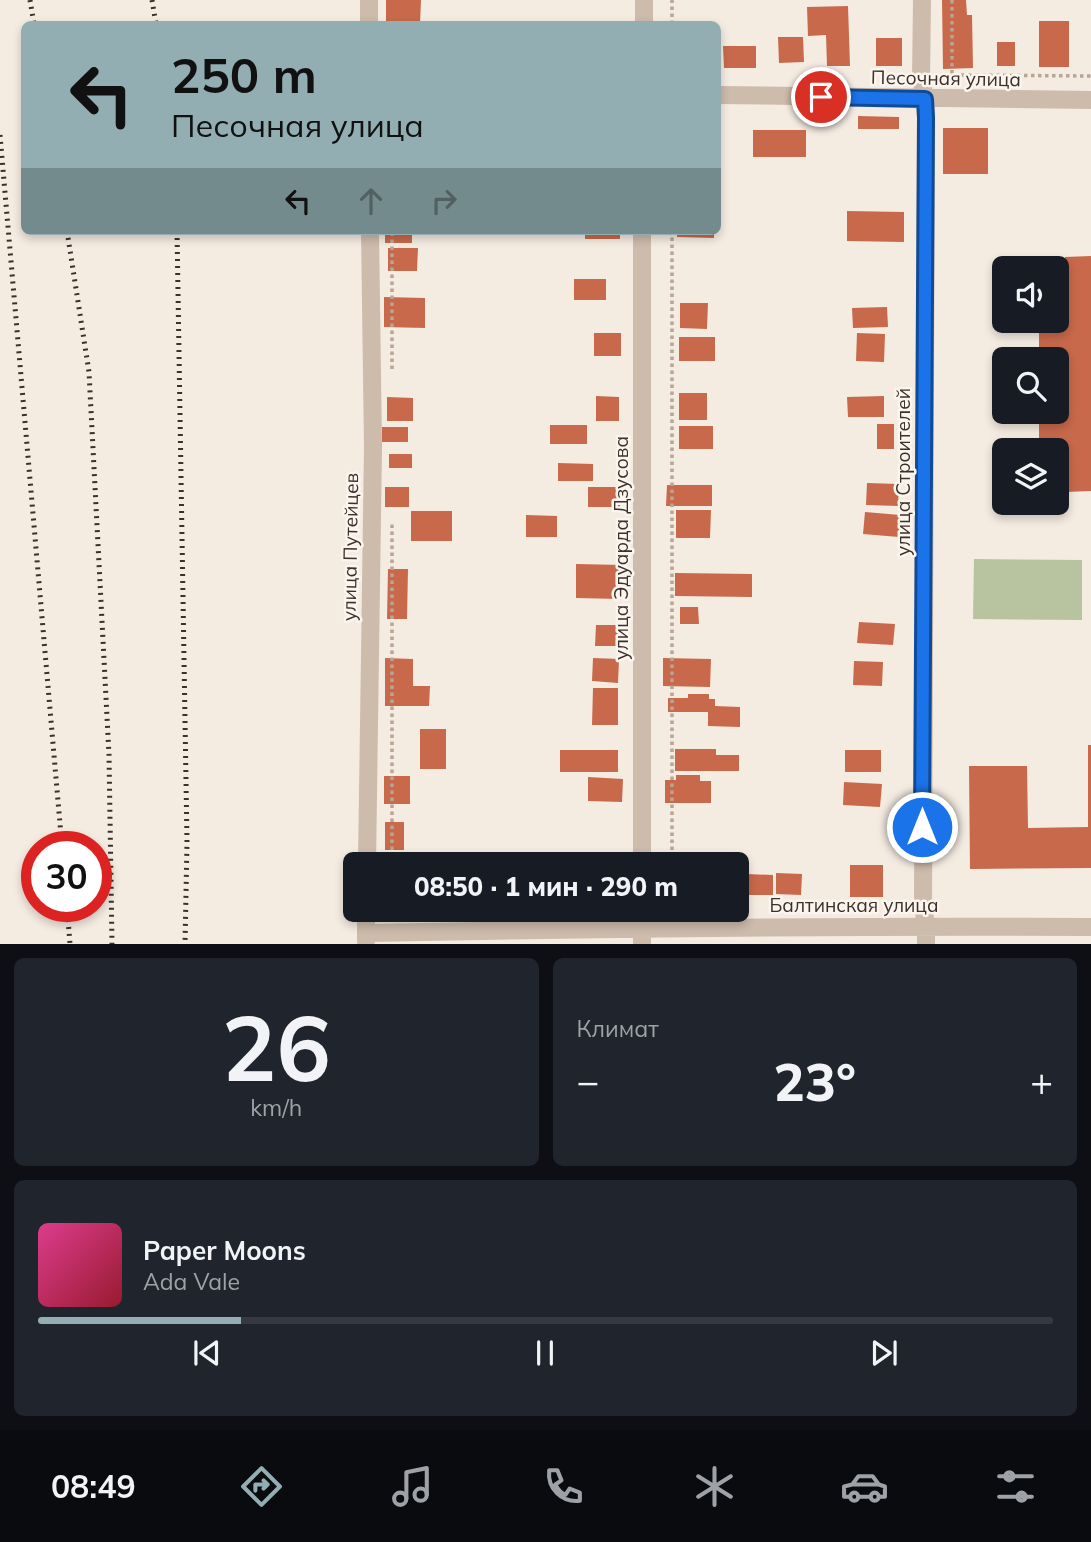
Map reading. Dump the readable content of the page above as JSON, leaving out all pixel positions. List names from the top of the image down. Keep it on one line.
{"streets":{"street":["Песочная улица","улица Строителей","улица Путейцев","улица Эдуарда Дзусова","Балтинская улица"]},"crossings":[["Песочная улица","улица Строителей"],["улица Строителей","Балтинская улица"]],"page":{"turn":["250 m","Песочная улица"],"limit":"30","trip":"08:50 · 1 мин · 290 m","tile":[["26","km/h"],"Климат"],"heat":["−","23°","+"],"song":["Paper Moons","Ada Vale"],"tabs":"08:49"}}
